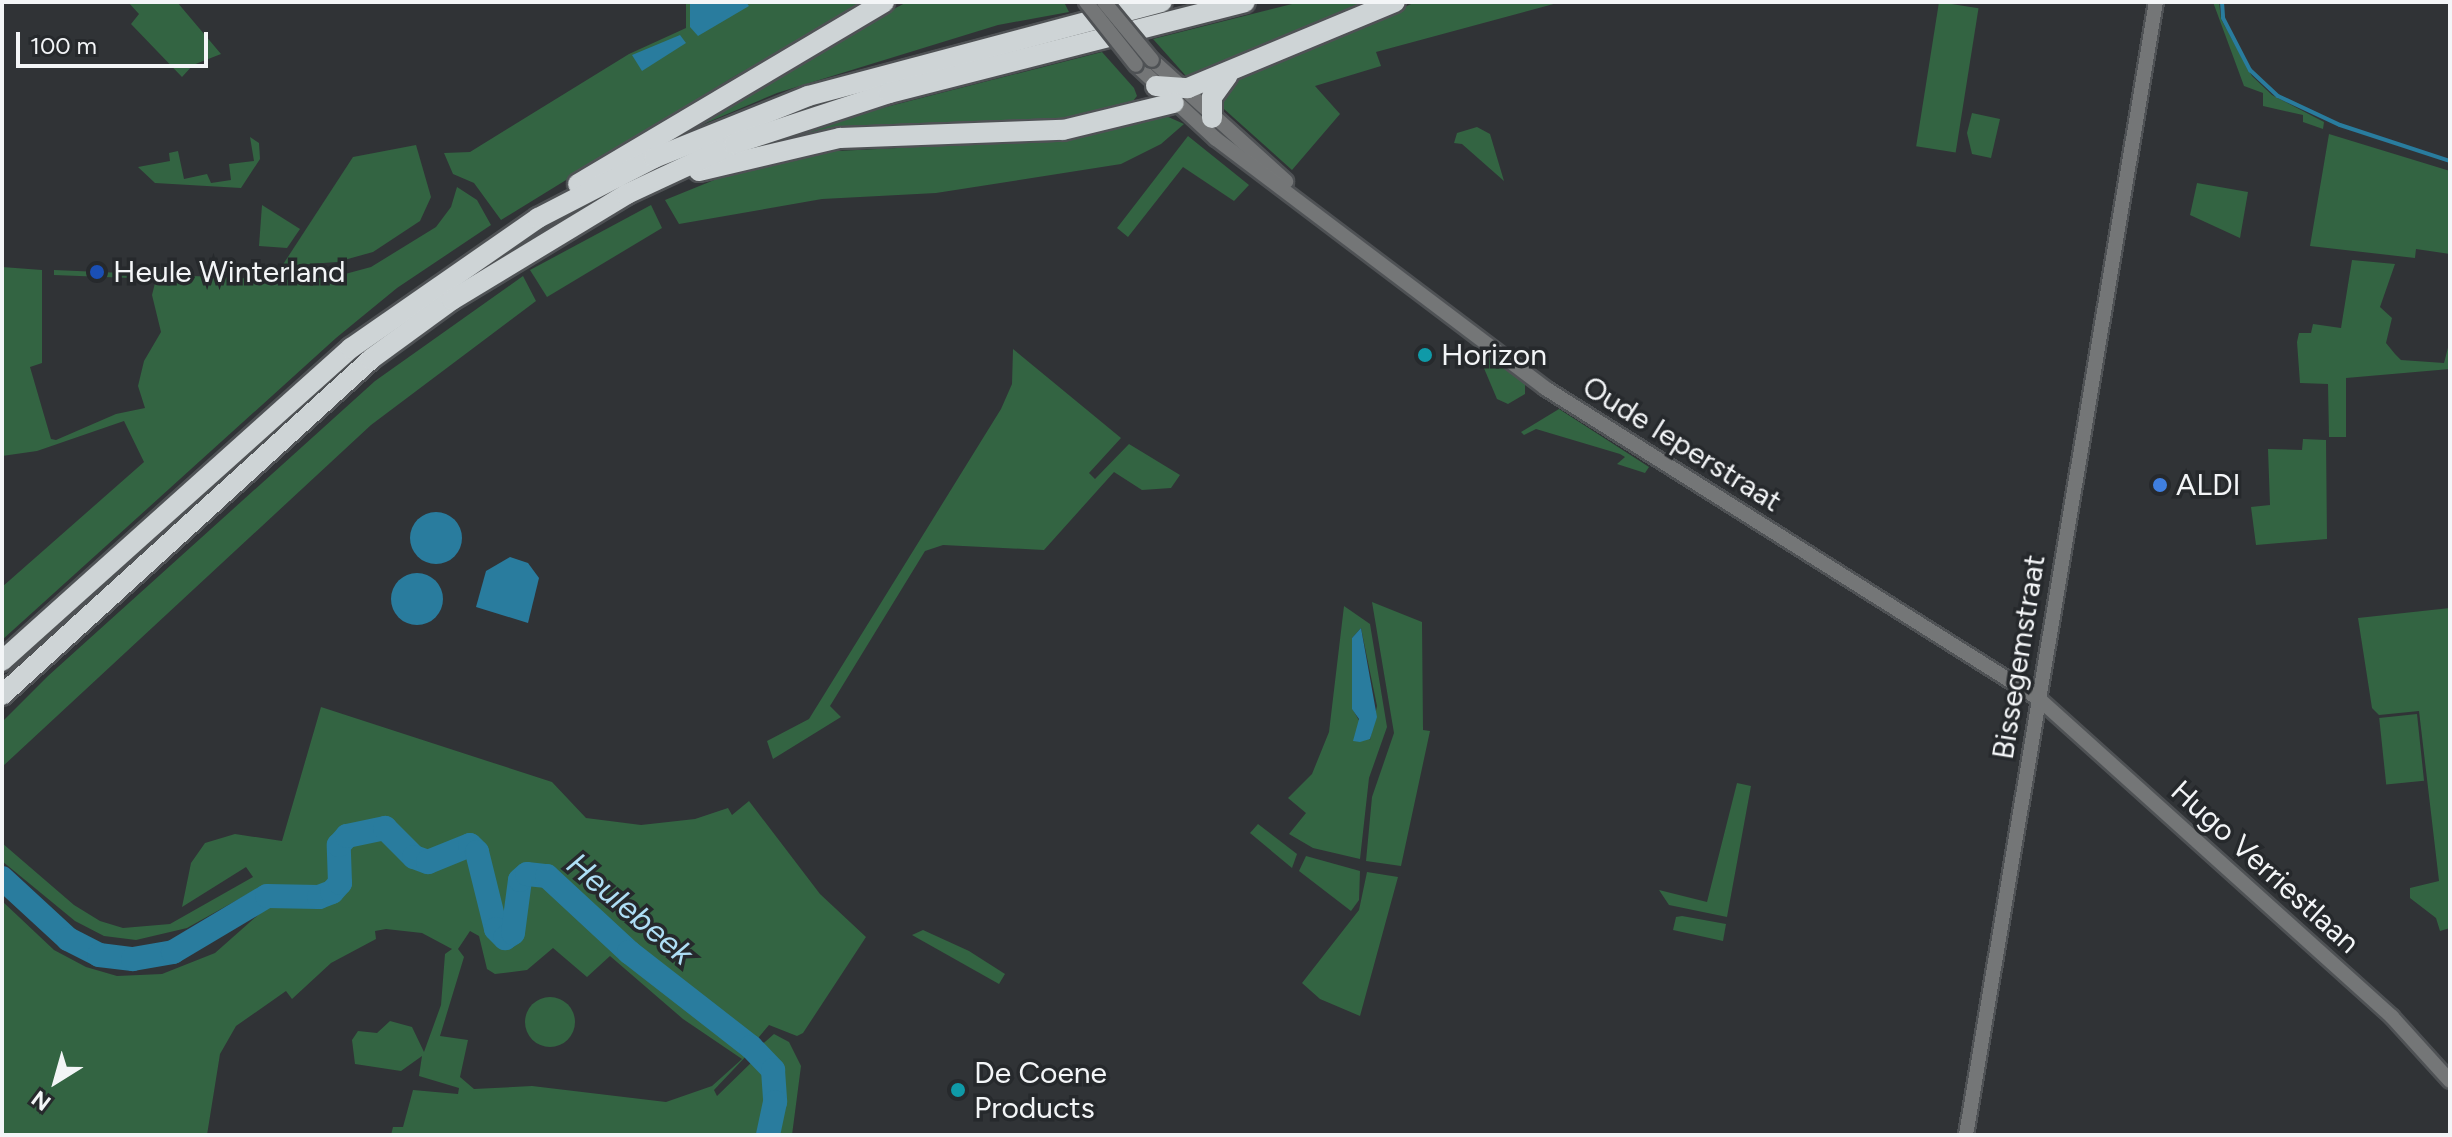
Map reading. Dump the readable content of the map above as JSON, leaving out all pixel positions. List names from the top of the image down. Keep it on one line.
{"streets":{"street":["Oude Ieperstraat","Bissegemstraat","Hugo Verriestlaan"]},"crossings":[["Oude Ieperstraat","Bissegemstraat"],["Oude Ieperstraat","Hugo Verriestlaan"],["Bissegemstraat","Hugo Verriestlaan"]],"water":["Heulebeek"],"places":["Heule Winterland","Horizon","ALDI","De Coene Products"],"scale_bar":"100 m","north":"bottom left"}
